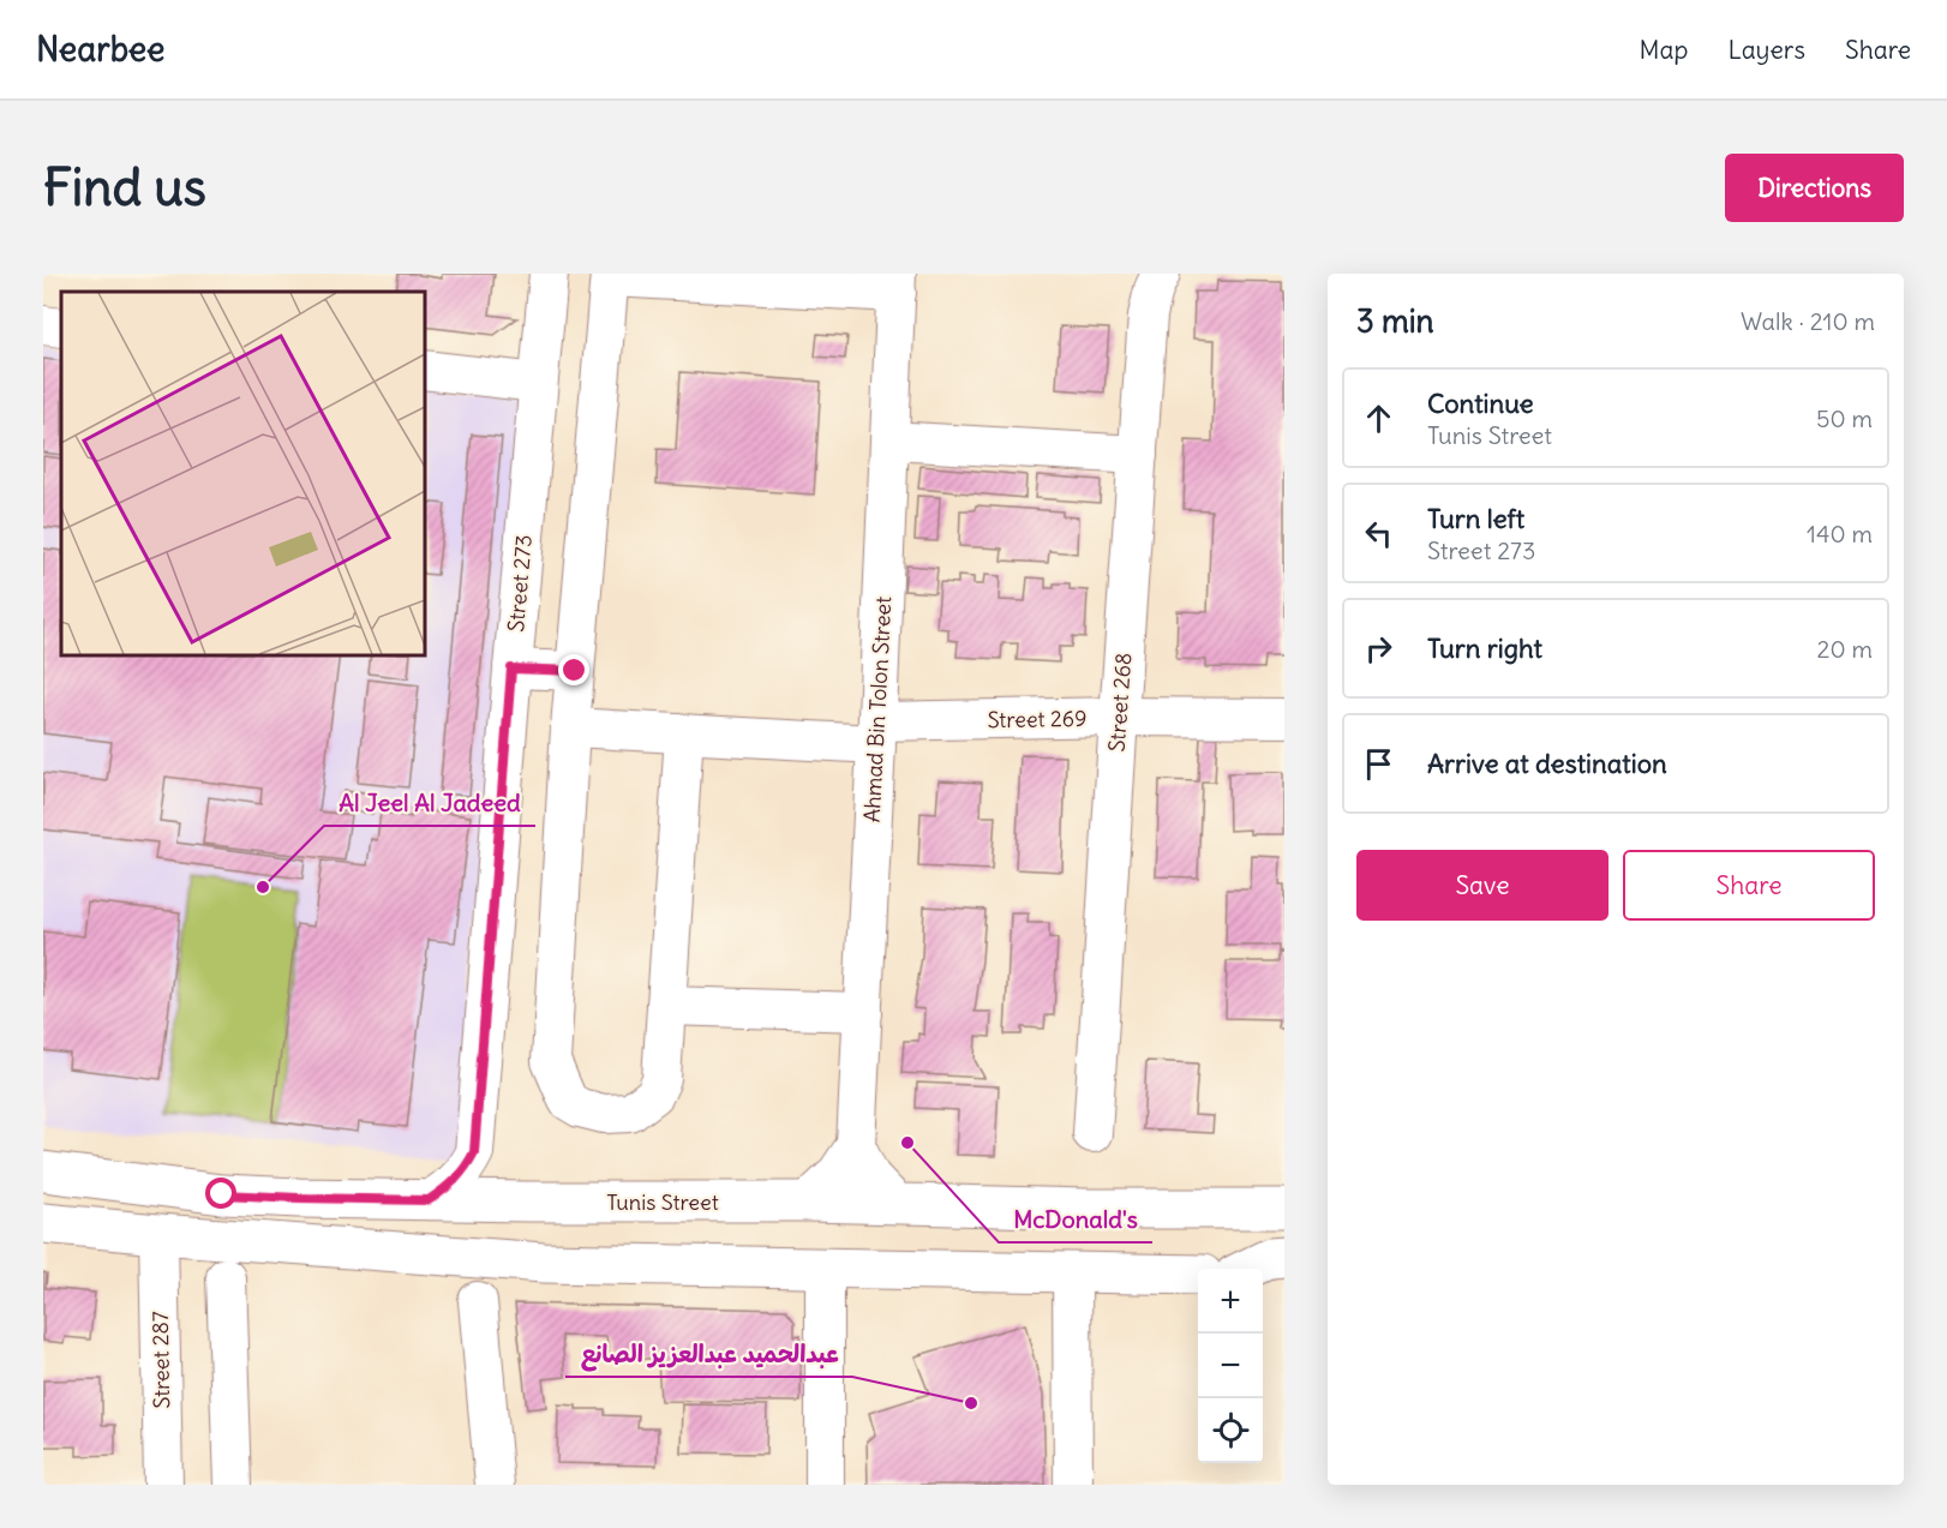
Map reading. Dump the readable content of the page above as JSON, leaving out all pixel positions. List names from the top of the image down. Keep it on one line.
{"streets":{"main road":["Tunis Street"],"street":["Street 273","Street 268","Ahmad Bin Tolon Street","Street 269","Street 287"]},"crossings":[["Street 273","Tunis Street"],["Street 268","Street 269"],["Ahmad Bin Tolon Street","Street 269"],["Ahmad Bin Tolon Street","Tunis Street"]],"places":["Al Jeel Al Jadeed","McDonald's","عبدالحميد عبدالعزيز الصانع"],"page":{"header":"Nearbee","nav":["Map","Layers","Share"],"buttons":["Directions",["Save","Share"]],"title":"Find us","heading":["3 min","Walk · 210 m"],"list":[["Continue","Tunis Street","50 m"],["Turn left","Street 273","140 m"],["Turn right","20 m"],"Arrive at destination"],"map_buttons":["+","−"]}}
